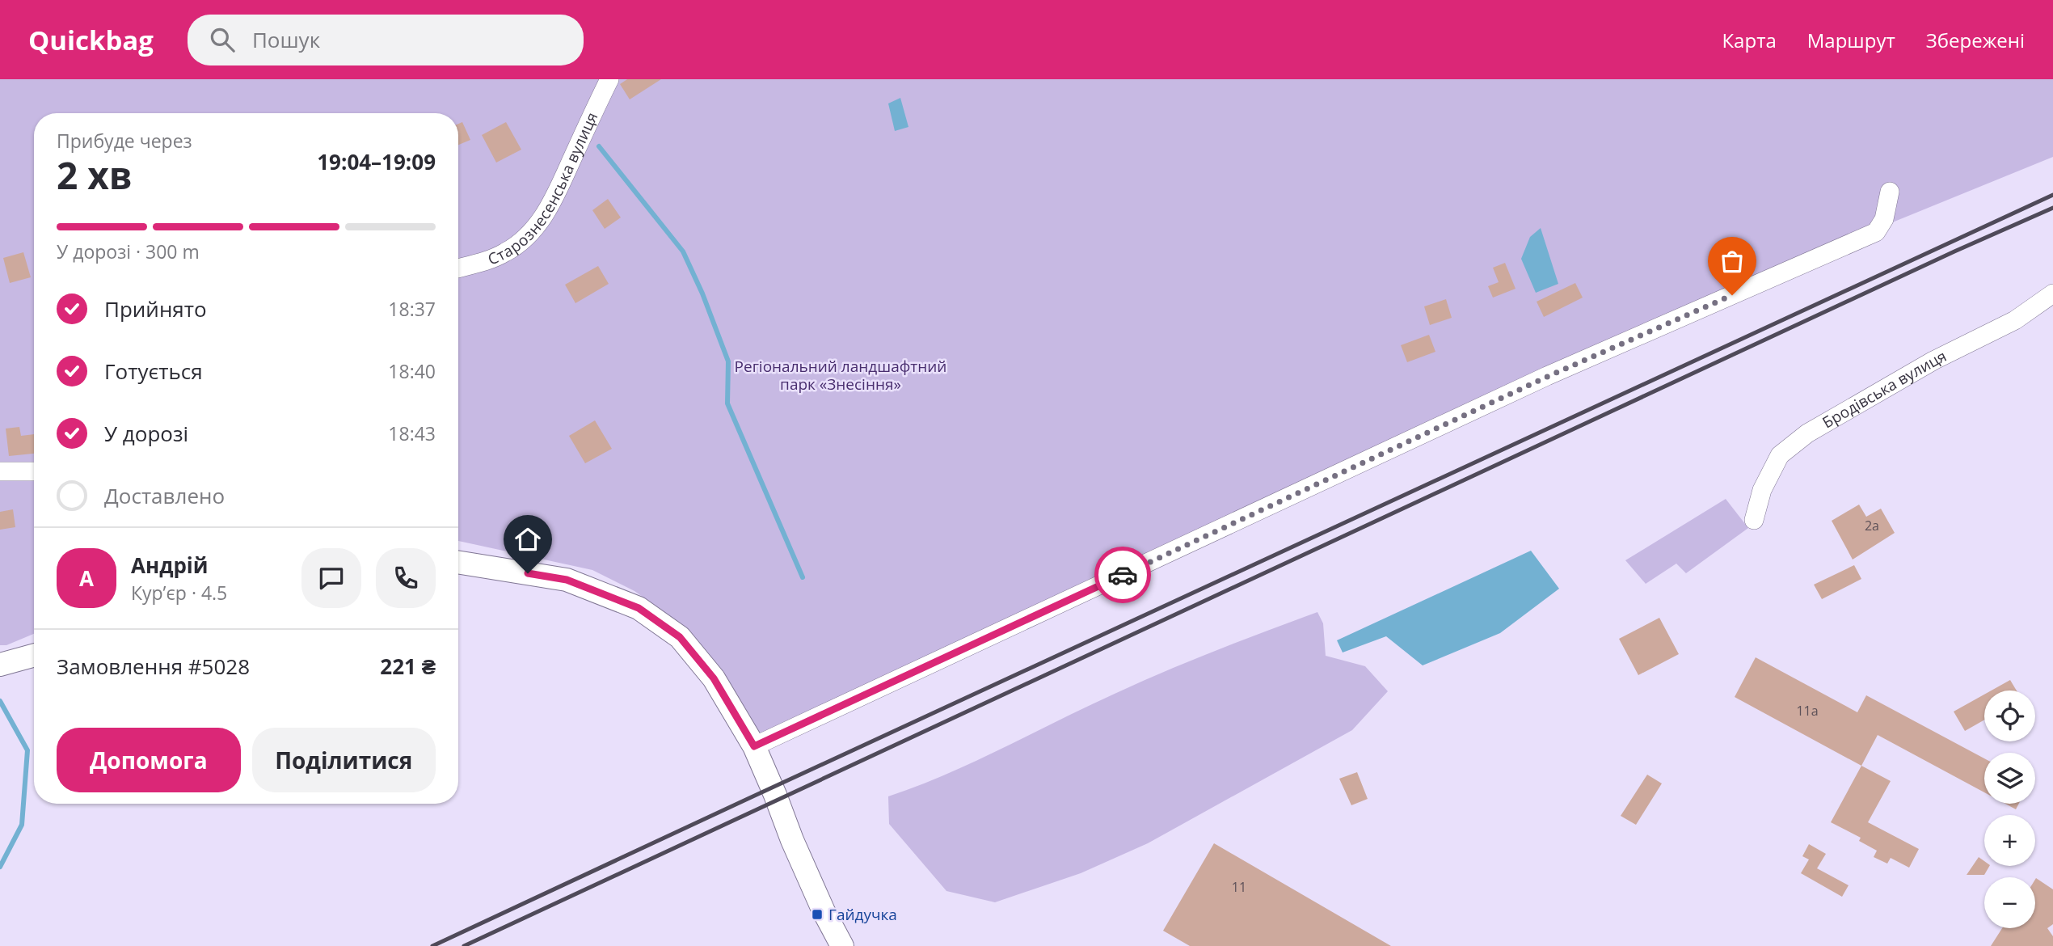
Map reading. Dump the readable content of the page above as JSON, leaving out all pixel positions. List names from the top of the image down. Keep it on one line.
{"streets":{"street":["Старознесенська вулиця","Бродівська вулиця"]},"parks":["Регіональний ландшафтний парк «Знесіння»"],"places":{"transit":["Гайдучка"]},"house_numbers":["2а","11а","11"],"page":{"header":"Quickbag","search":"Пошук","nav":["Карта","Маршрут","Збережені"],"heading":["2 хв","Прибуде через","19:04–19:09"],"panel":["Андрій","Кур’єр · 4.5","Замовлення #5028","221 ₴"],"bar":"У дорозі · 300 m","list":[["Прийнято","18:37"],["Готується","18:40"],["У дорозі","18:43"],"Доставлено"],"round":"А","map_buttons":["+","−"],"buttons":["Допомога","Поділитися"]}}
